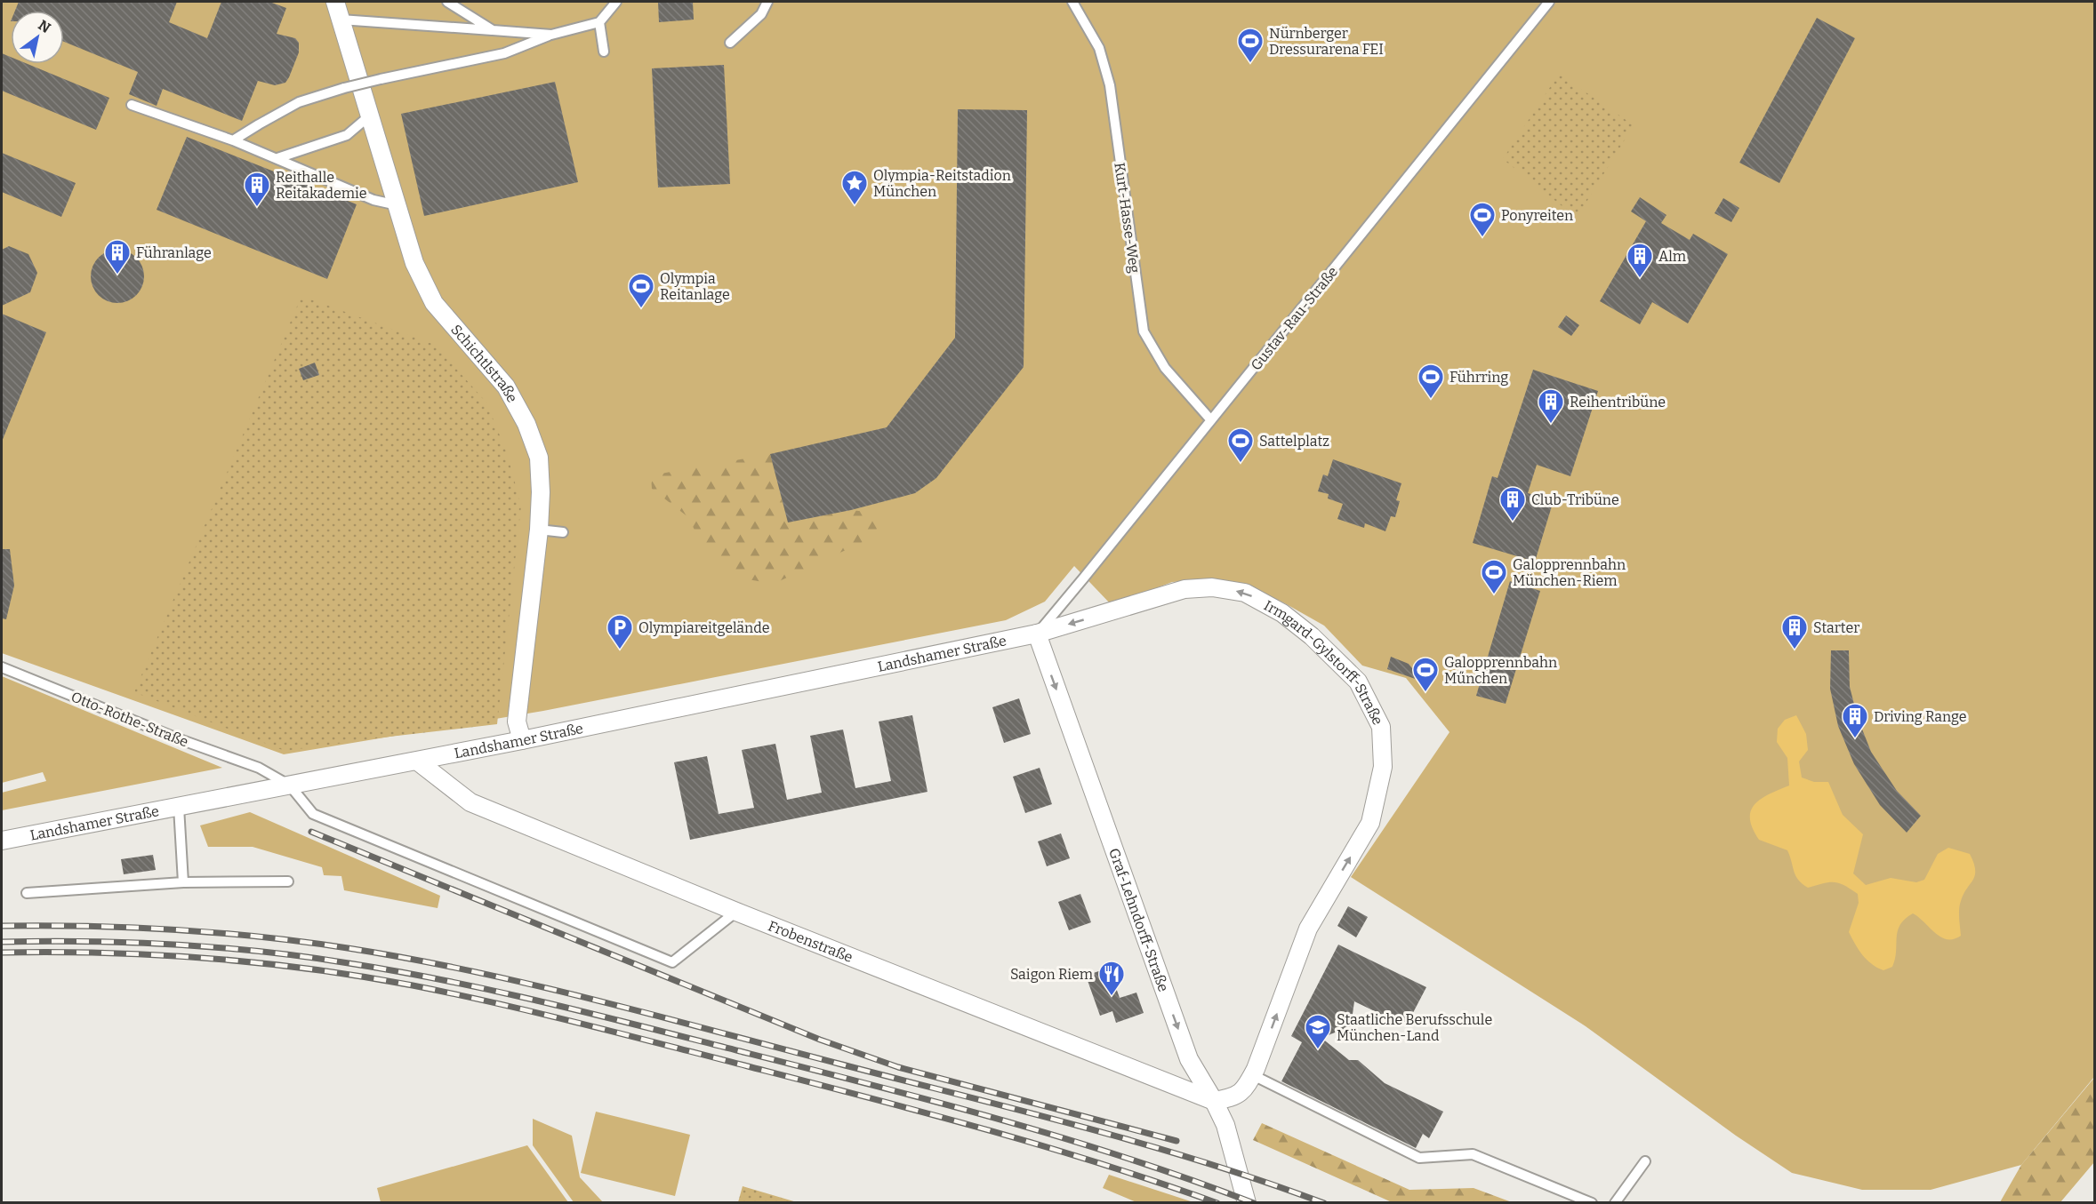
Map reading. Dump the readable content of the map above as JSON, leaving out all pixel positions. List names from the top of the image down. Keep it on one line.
{"streets":{"street":["Schichtlstraße","Landshamer Straße","Irmgard-Gylstorff-Straße","Graf-Lehndorff-Straße","Frobenstraße"],"lane":["Kurt-Hasse-Weg","Gustav-Rau-Straße","Otto-Rothe-Straße"]},"crossings":[["Kurt-Hasse-Weg","Gustav-Rau-Straße"],["Gustav-Rau-Straße","Landshamer Straße"],["Gustav-Rau-Straße","Irmgard-Gylstorff-Straße"],["Gustav-Rau-Straße","Graf-Lehndorff-Straße"],["Schichtlstraße","Landshamer Straße"],["Landshamer Straße","Irmgard-Gylstorff-Straße"],["Landshamer Straße","Otto-Rothe-Straße"],["Landshamer Straße","Graf-Lehndorff-Straße"],["Landshamer Straße","Frobenstraße"],["Irmgard-Gylstorff-Straße","Graf-Lehndorff-Straße"],["Irmgard-Gylstorff-Straße","Frobenstraße"],["Graf-Lehndorff-Straße","Frobenstraße"]],"one_way":["Graf-Lehndorff-Straße"],"places":{"sports":["Nürnberger Dressurarena FEI","Ponyreiten","Olympia Reitanlage","Führring","Sattelplatz","Galopprennbahn München-Riem","Galopprennbahn Műnchen"],"place":["Olympia-Reitstadion München"],"building":["Reithalle Reitakademie","Führanlage","Alm","Reihentribüne","Club-Tribüne","Starter","Driving Range"],"parking":["Olympiareitgelände"],"restaurant":["Saigon Riem"],"school or university":["Staatliche Berufsschule München-Land"]},"north":"top right"}
